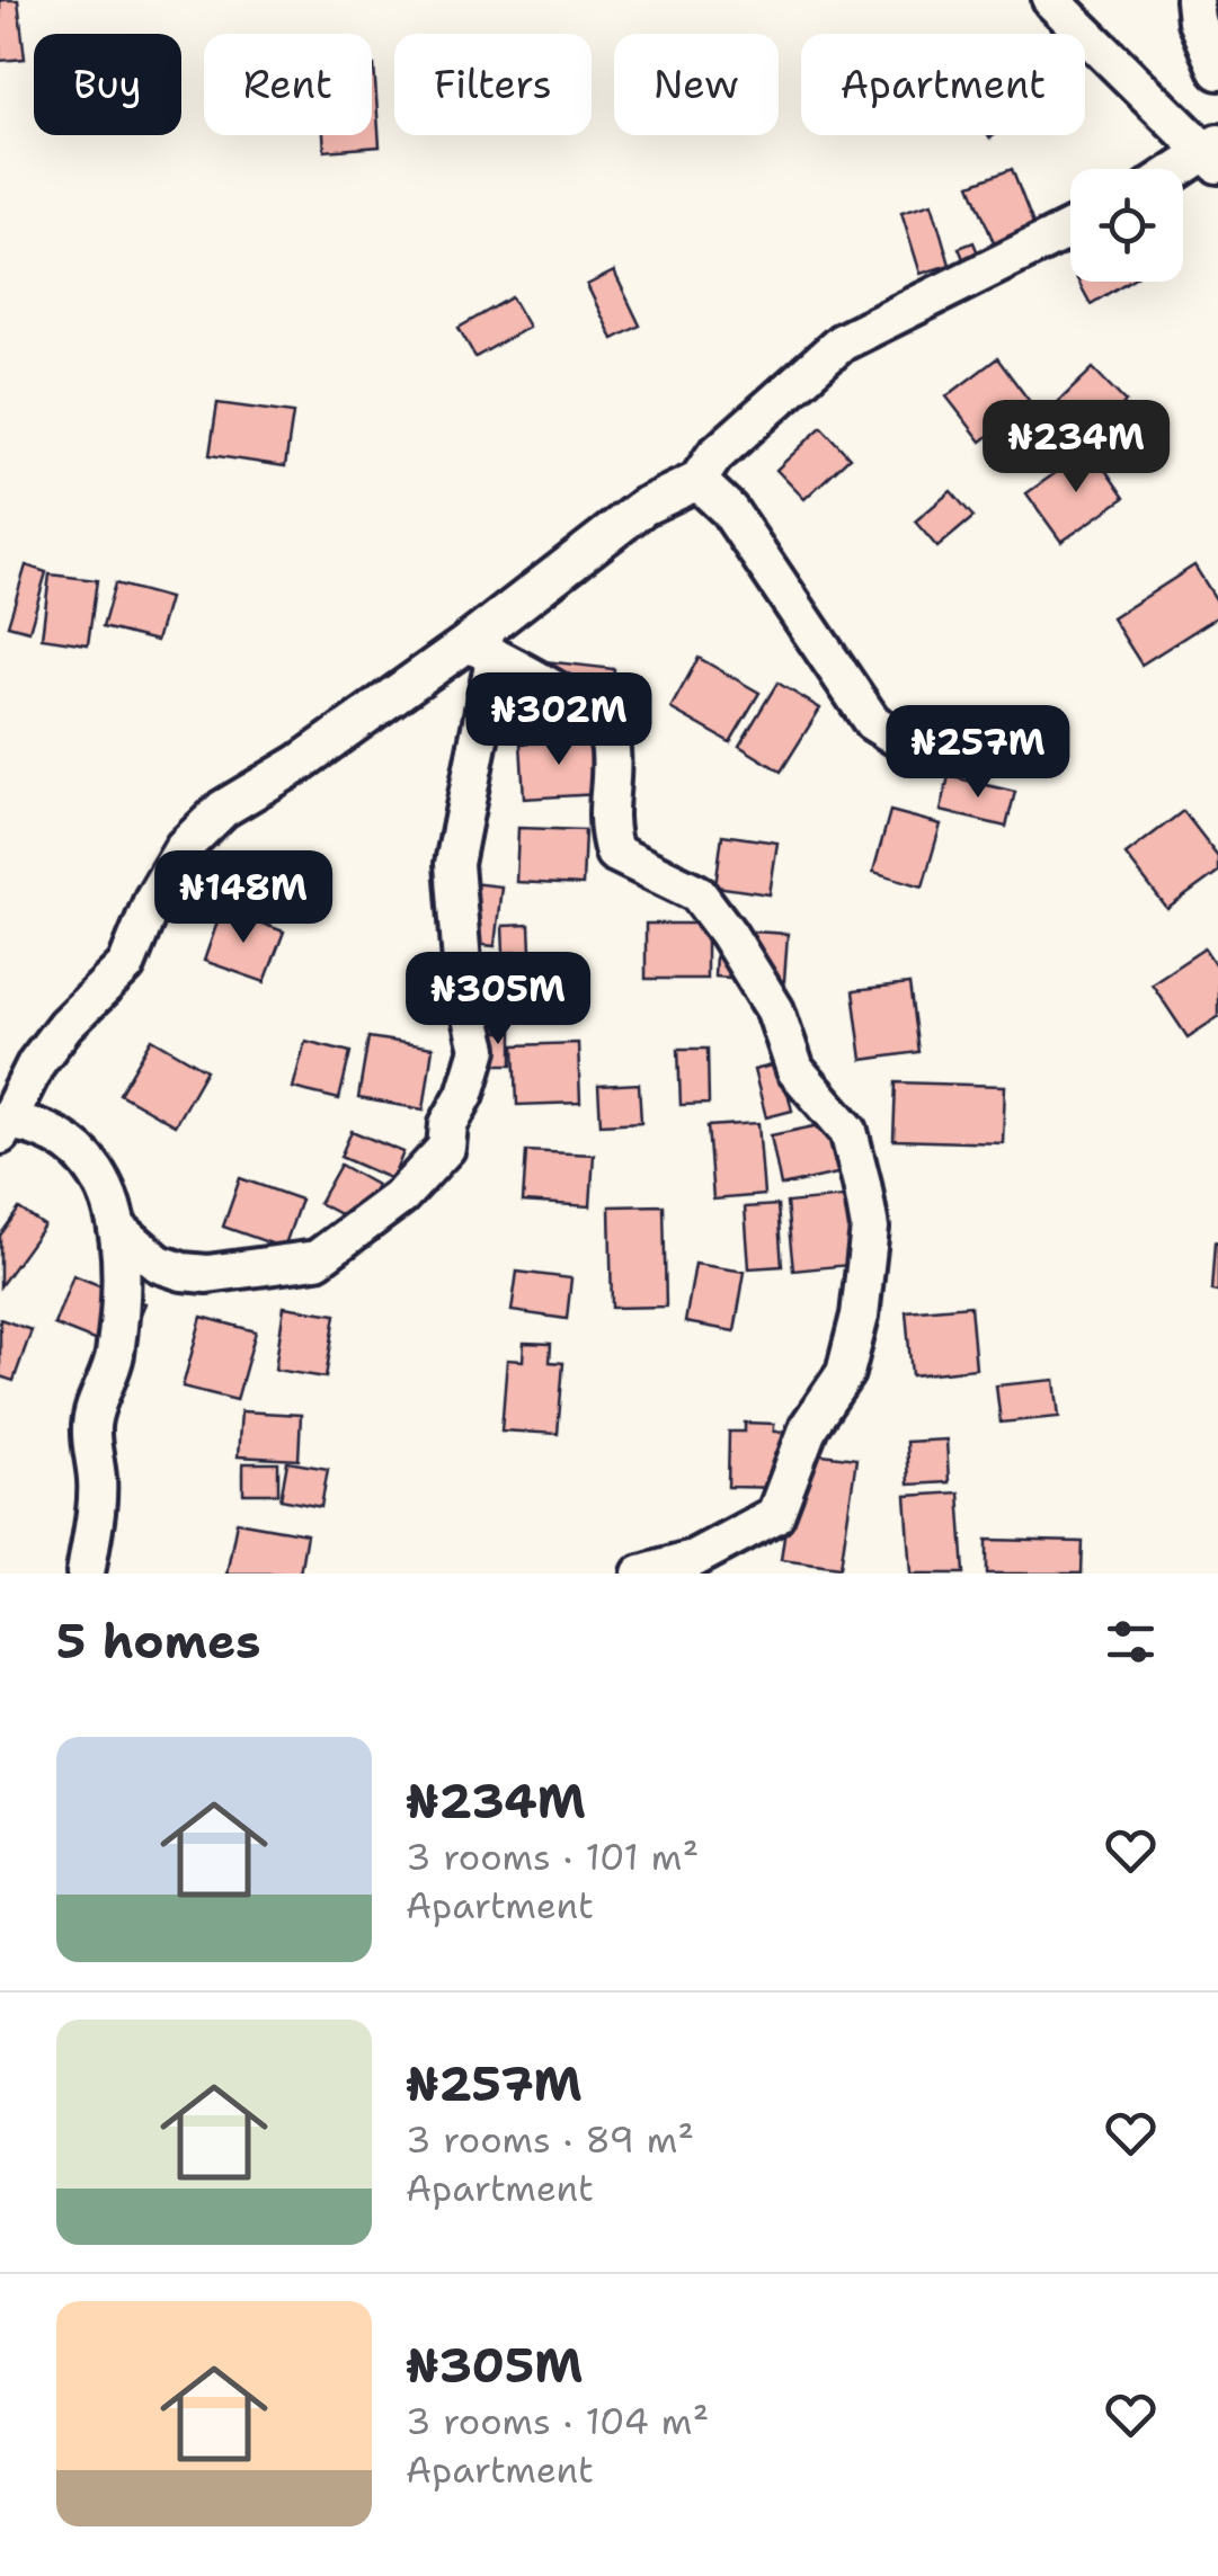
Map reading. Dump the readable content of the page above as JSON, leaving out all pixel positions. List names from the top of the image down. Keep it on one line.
{"page":{"chip":["Buy","Rent","Filters","New","Apartment"],"price":["₦234M","₦302M","₦257M","₦148M","₦305M"],"heading":"5 homes","list":[{"name":"₦234M","note":"3 rooms · 101 m² · Apartment"},{"name":"₦257M","note":"3 rooms · 89 m² · Apartment"},{"name":"₦305M","note":"3 rooms · 104 m² · Apartment"}]}}
